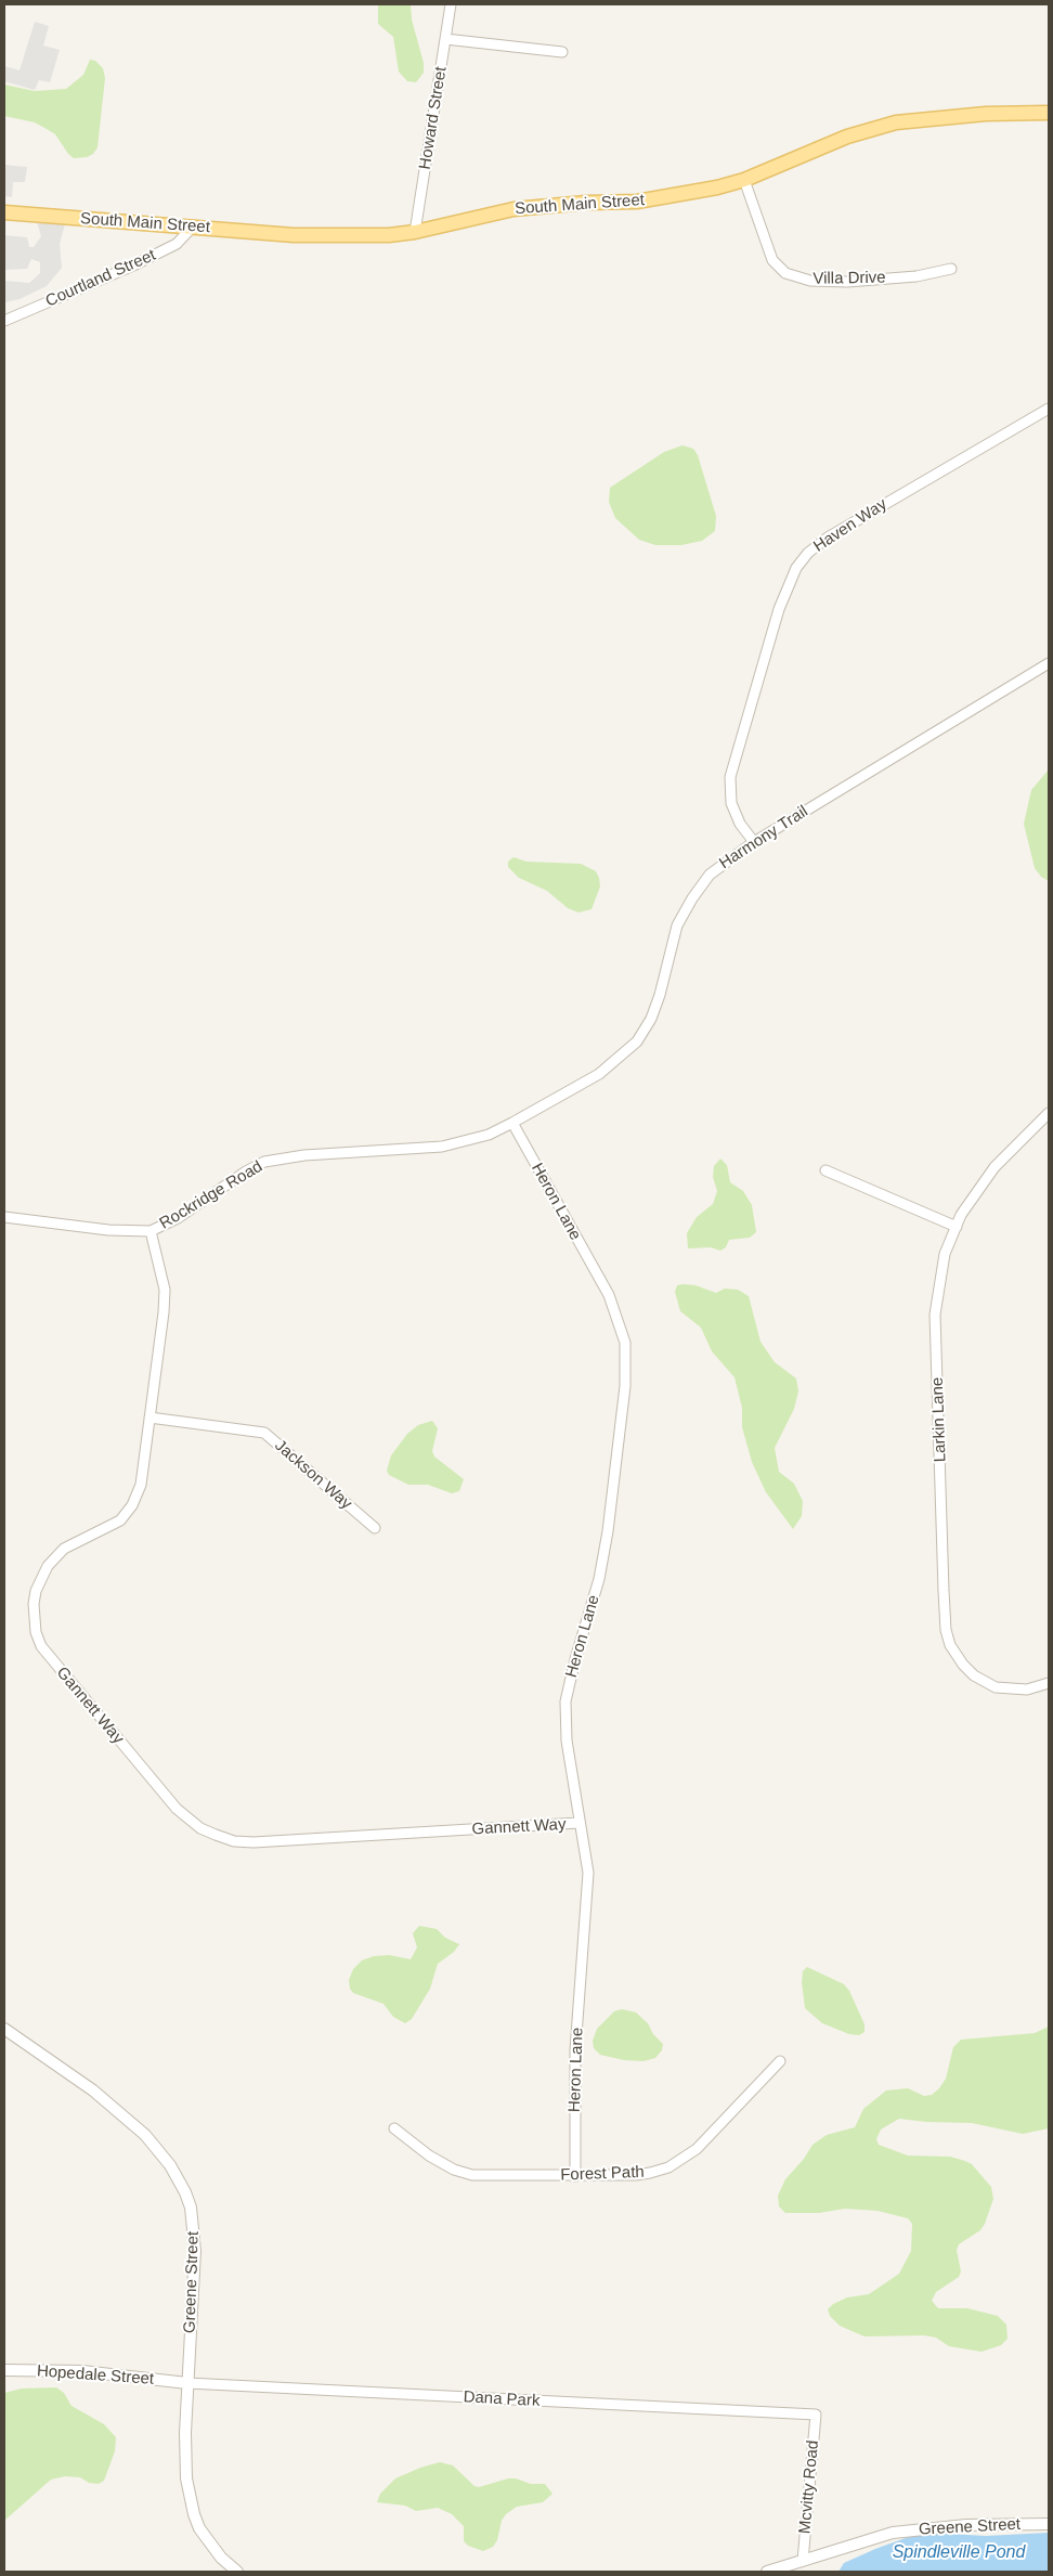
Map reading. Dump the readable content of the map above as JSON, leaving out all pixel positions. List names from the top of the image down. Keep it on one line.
{"streets":{"main road":["South Main Street"],"street":["Howard Street","Courtland Street","Villa Drive","Haven Way","Harmony Trail","Rockridge Road","Heron Lane","Larkin Lane","Jackson Way","Gannett Way","Forest Path","Greene Street","Hopedale Street","Dana Park","Mcvitty Road"]},"crossings":[["Howard Street","South Main Street"],["South Main Street","Courtland Street"],["South Main Street","Villa Drive"],["Haven Way","Harmony Trail"],["Harmony Trail","Rockridge Road"],["Harmony Trail","Heron Lane"],["Rockridge Road","Heron Lane"],["Rockridge Road","Gannett Way"],["Heron Lane","Gannett Way"],["Heron Lane","Forest Path"],["Jackson Way","Gannett Way"],["Greene Street","Hopedale Street"],["Greene Street","Dana Park"],["Greene Street","Mcvitty Road"],["Hopedale Street","Dana Park"],["Dana Park","Mcvitty Road"]],"water":["Spindleville Pond"]}
